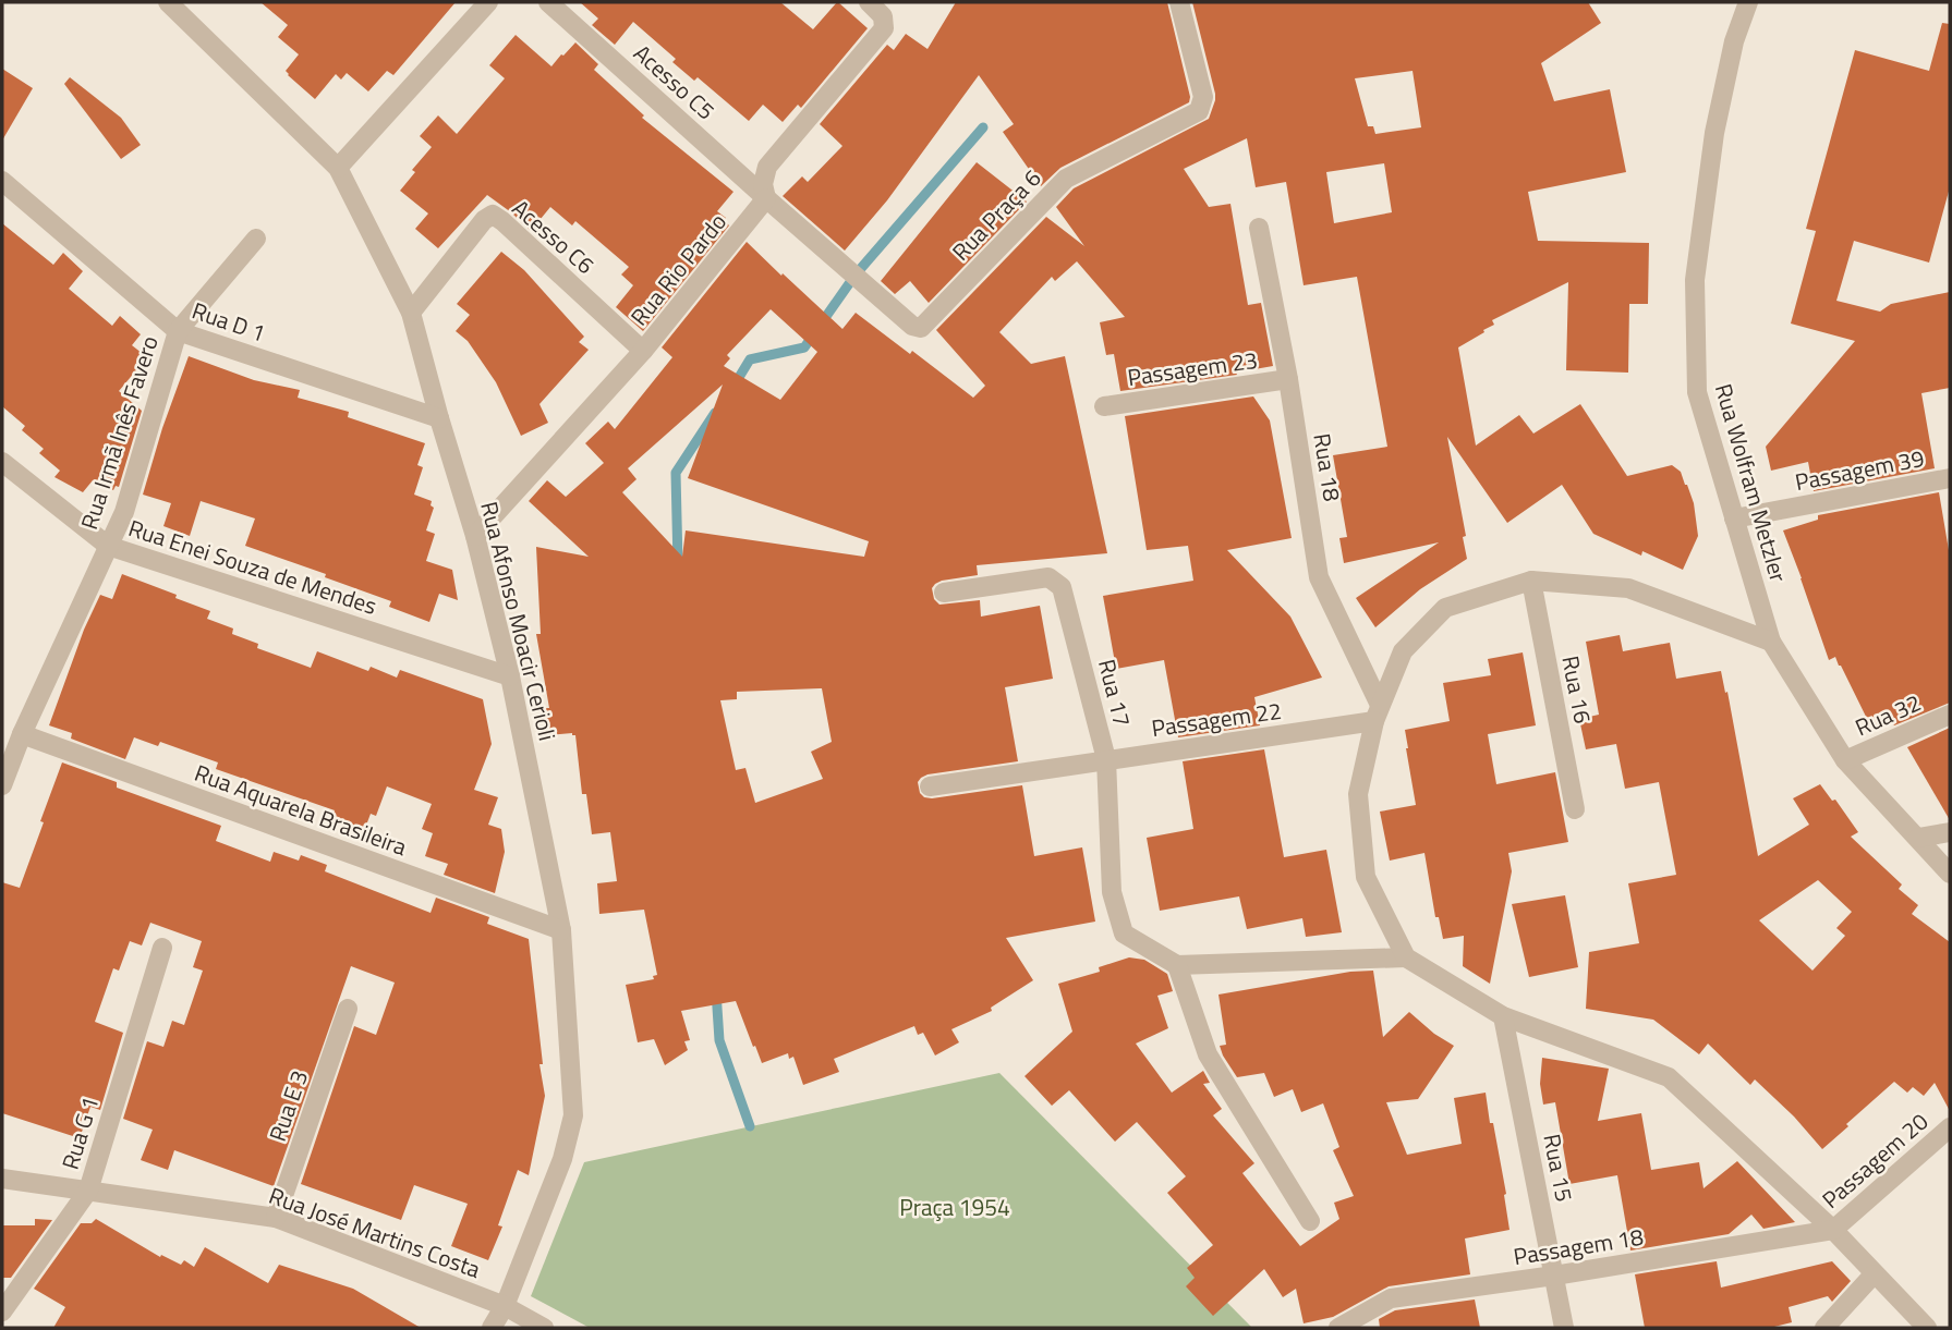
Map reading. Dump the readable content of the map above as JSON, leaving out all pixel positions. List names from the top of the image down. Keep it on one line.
{"streets":{"street":["Acesso C5","Rua Praça 6","Acesso C6","Rua Rio Pardo","Rua D 1","Passagem 23","Rua Irmã Inês Favero","Rua 18","Passagem 39","Rua Wolfram Metzler","Rua Enei Souza de Mendes","Rua Afonso Moacir Cerioli","Rua 16","Rua 17","Rua 32","Passagem 22","Rua Aquarela Brasileira","Rua E 3","Rua G 1","Passagem 20","Rua 15","Rua José Martins Costa","Passagem 18"]},"crossings":[["Acesso C5","Rua Praça 6"],["Acesso C5","Rua Rio Pardo"],["Rua Praça 6","Rua Rio Pardo"],["Acesso C6","Rua Rio Pardo"],["Acesso C6","Rua Afonso Moacir Cerioli"],["Rua Rio Pardo","Rua Afonso Moacir Cerioli"],["Rua D 1","Rua Irmã Inês Favero"],["Rua D 1","Rua Afonso Moacir Cerioli"],["Passagem 23","Rua 18"],["Rua Irmã Inês Favero","Rua Enei Souza de Mendes"],["Rua Irmã Inês Favero","Rua Aquarela Brasileira"],["Rua 18","Passagem 22"],["Passagem 39","Rua Wolfram Metzler"],["Rua Wolfram Metzler","Rua 32"],["Rua Enei Souza de Mendes","Rua Afonso Moacir Cerioli"],["Rua Afonso Moacir Cerioli","Rua Aquarela Brasileira"],["Rua Afonso Moacir Cerioli","Rua José Martins Costa"],["Rua 17","Passagem 22"],["Rua E 3","Rua José Martins Costa"],["Rua G 1","Rua José Martins Costa"],["Passagem 20","Passagem 18"],["Rua 15","Passagem 18"]],"parks":["Praça 1954"]}
